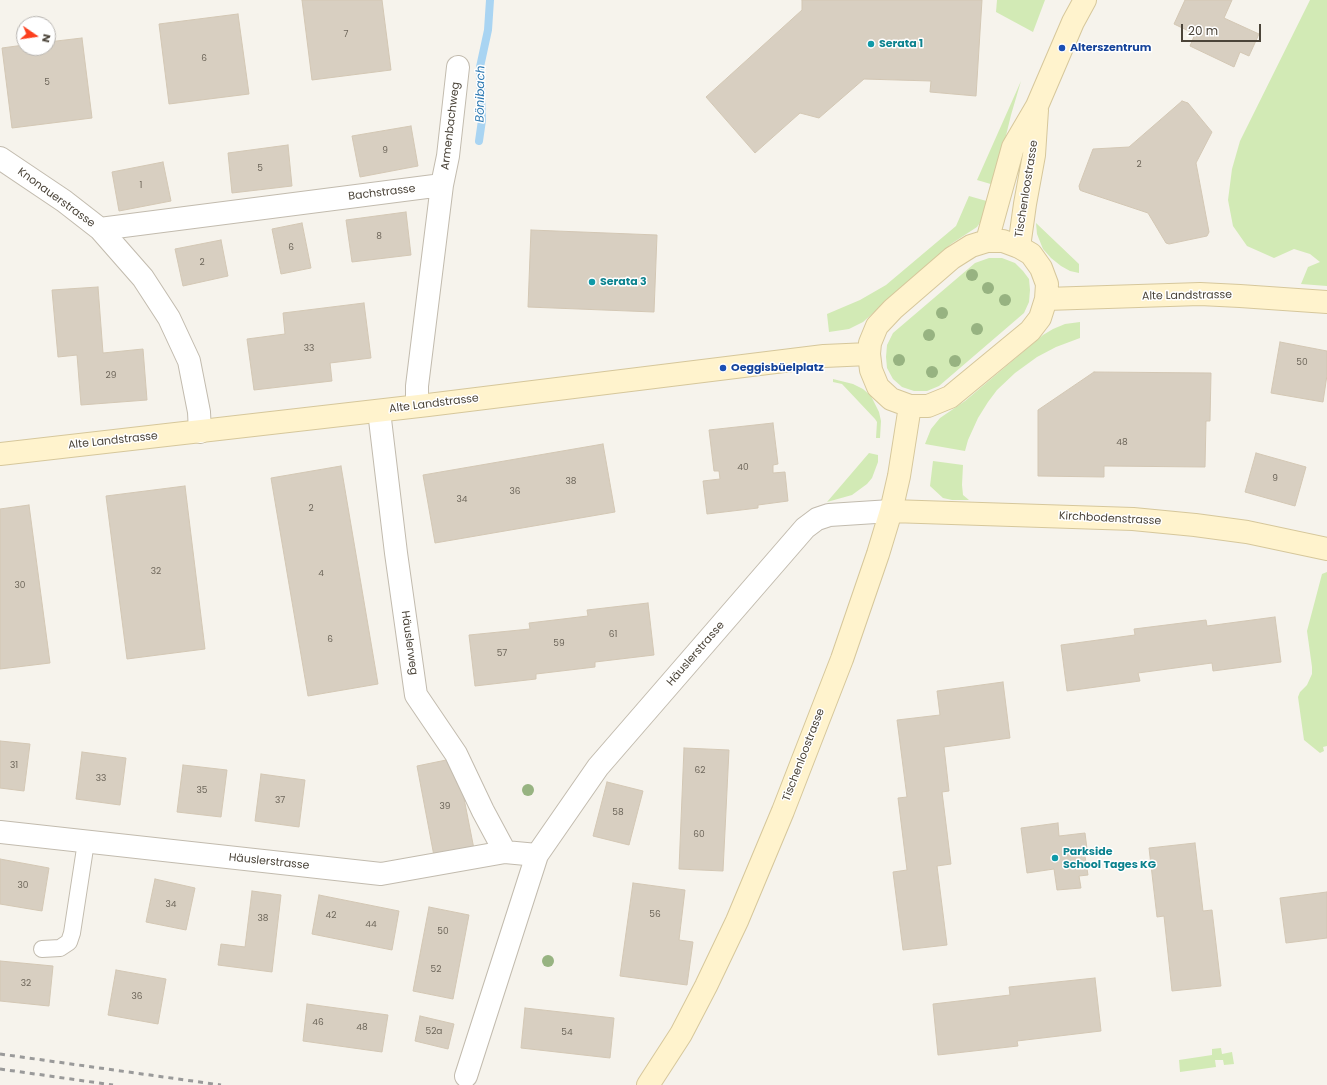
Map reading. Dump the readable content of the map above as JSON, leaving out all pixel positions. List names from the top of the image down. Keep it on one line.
{"streets":{"main road":["Tischenloostrasse","Alte Landstrasse","Kirchbodenstrasse"],"street":["Armenbachweg","Bachstrasse","Knonauerstrasse","Häuslerweg","Häuslerstrasse"]},"crossings":[["Armenbachweg","Bachstrasse"],["Tischenloostrasse","Kirchbodenstrasse"],["Tischenloostrasse","Häuslerstrasse"],["Bachstrasse","Knonauerstrasse"],["Knonauerstrasse","Alte Landstrasse"],["Alte Landstrasse","Häuslerweg"],["Kirchbodenstrasse","Häuslerstrasse"],["Häuslerweg","Häuslerstrasse"]],"water":["Bönibach"],"places":["Serata 1","Alterszentrum","Serata 3","Oeggisbüelplatz","Parkside School Tages KG"],"house_numbers":["7","6","5","9","2","5","1","8","6","2","33","50","29","48","40","9","38","36","34","2","32","4","30","61","6","59","57","31","62","33","35","37","39","58","60","30","34","56","42","38","44","50","52","32","36","46","48","52a","54"],"scale_bar":"20 m","north":"right"}
